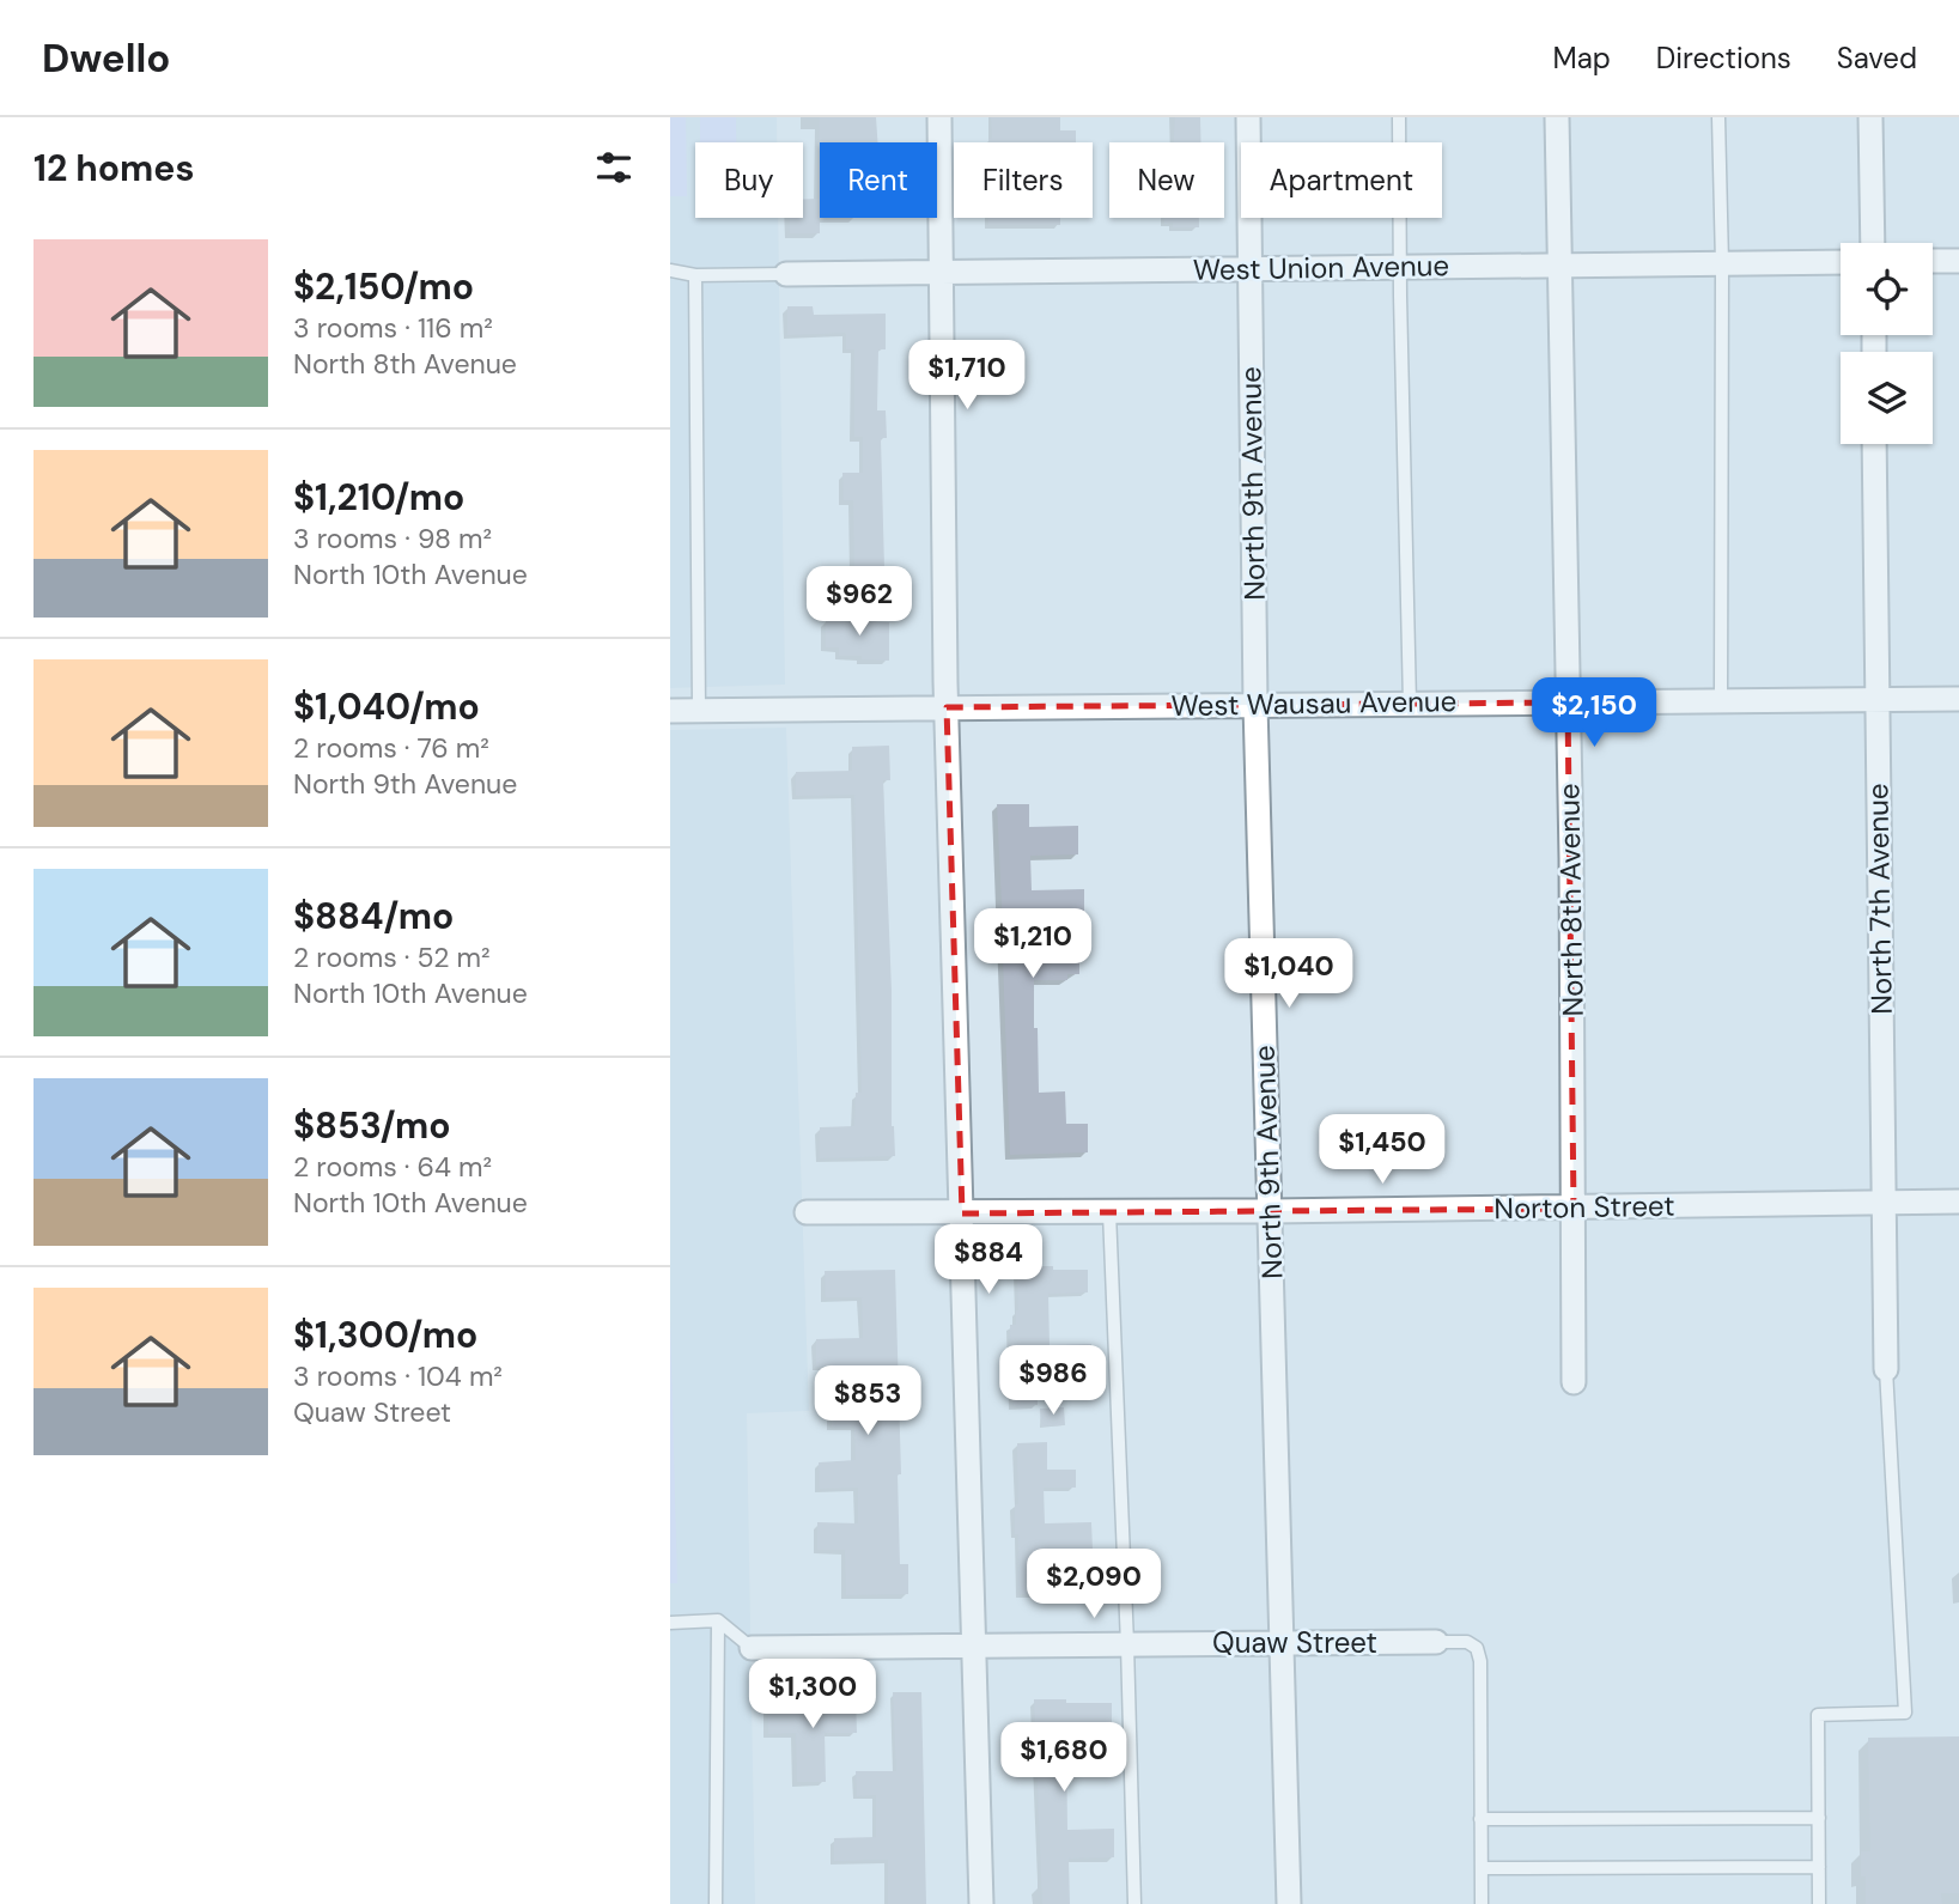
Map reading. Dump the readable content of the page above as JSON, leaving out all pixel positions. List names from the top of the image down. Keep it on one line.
{"streets":{"street":["West Union Avenue","North 9th Avenue","West Wausau Avenue","North 7th Avenue","North 8th Avenue","Norton Street","Quaw Street"]},"crossings":[["West Union Avenue","North 9th Avenue"],["West Union Avenue","North 8th Avenue"],["North 9th Avenue","West Wausau Avenue"],["North 9th Avenue","Norton Street"],["North 9th Avenue","Quaw Street"],["West Wausau Avenue","North 7th Avenue"],["West Wausau Avenue","North 8th Avenue"],["North 7th Avenue","Norton Street"],["North 8th Avenue","Norton Street"]],"page":{"header":"Dwello","nav":["Map","Directions","Saved"],"heading":"12 homes","chip":["Buy","Rent","Filters","New","Apartment"],"list":[{"name":"$2,150/mo","note":"3 rooms · 116 m² · North 8th Avenue"},{"name":"$1,210/mo","note":"3 rooms · 98 m² · North 10th Avenue"},{"name":"$1,040/mo","note":"2 rooms · 76 m² · North 9th Avenue"},{"name":"$884/mo","note":"2 rooms · 52 m² · North 10th Avenue"},{"name":"$853/mo","note":"2 rooms · 64 m² · North 10th Avenue"},{"name":"$1,300/mo","note":"3 rooms · 104 m² · Quaw Street"}],"price":["$1,710","$962","$2,150","$1,210","$1,040","$1,450","$884","$986","$853","$2,090","$1,300","$1,680"]}}
